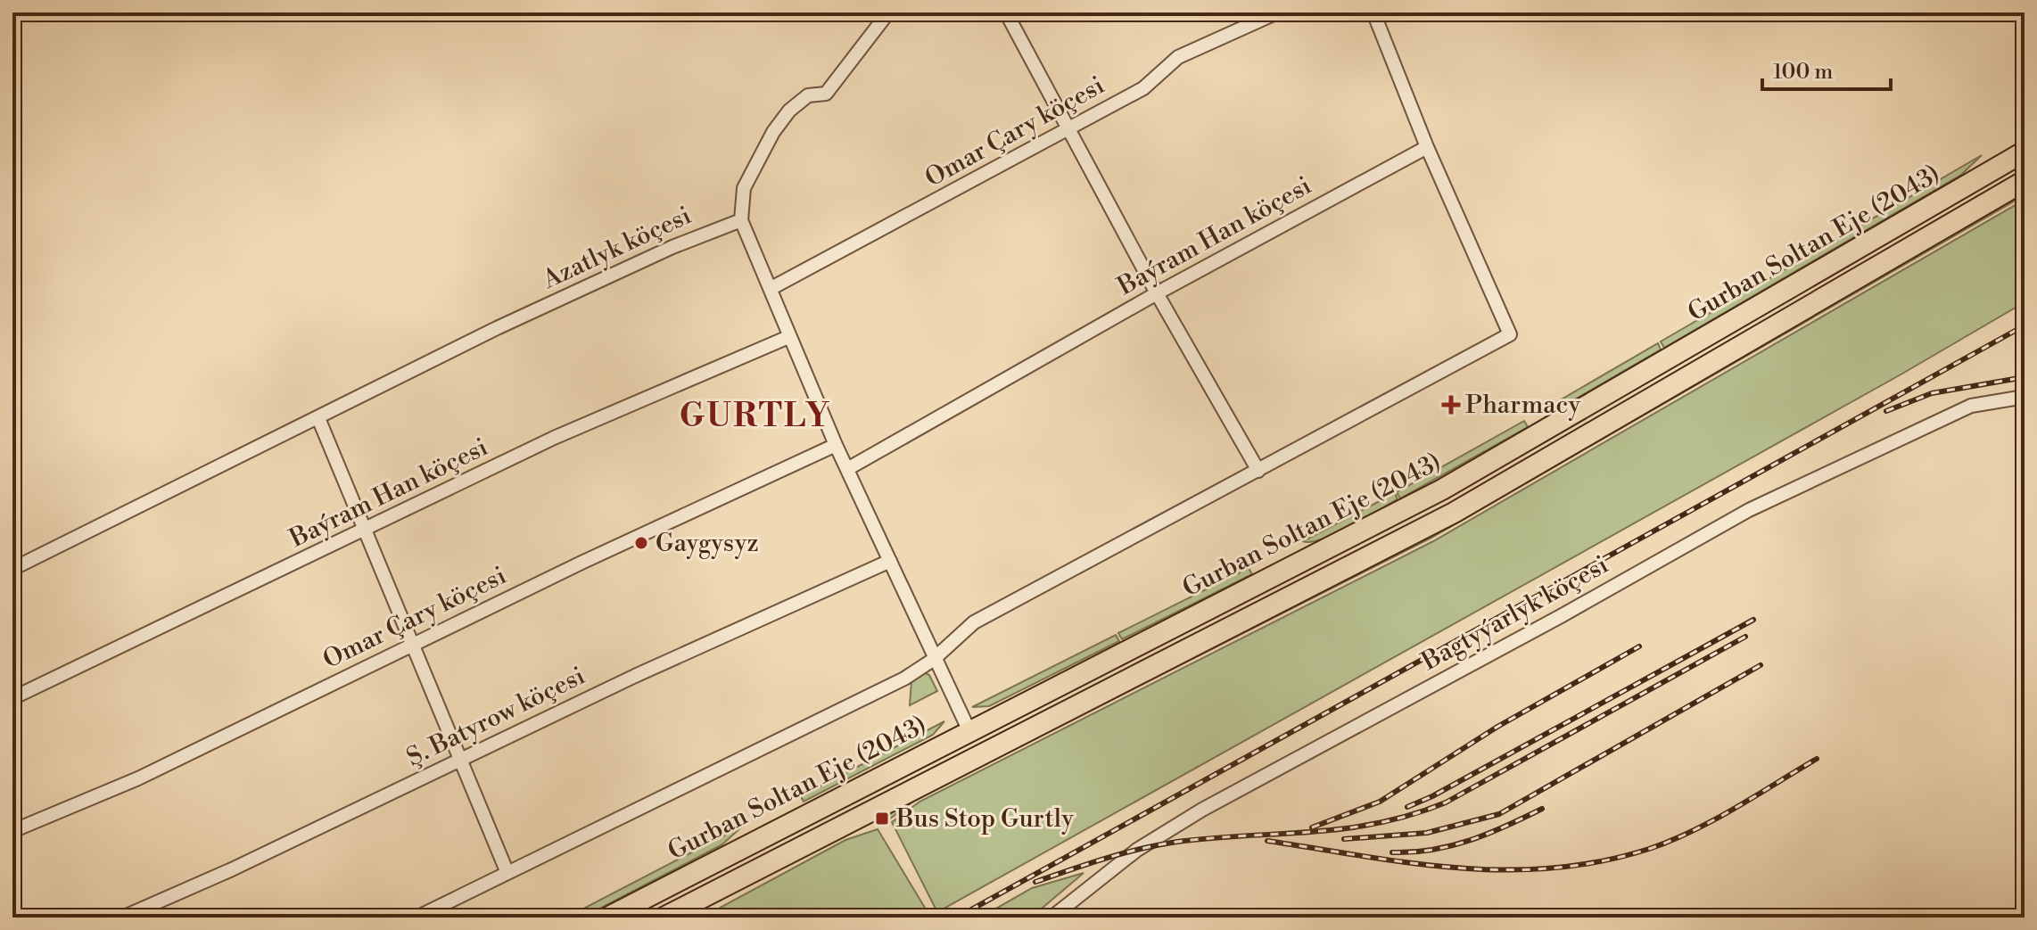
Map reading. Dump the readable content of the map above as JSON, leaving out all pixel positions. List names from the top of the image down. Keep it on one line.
{"streets":{"highway":["Gurban Soltan Eje (2043)"],"street":["Omar Çary köçesi","Baýram Han köçesi","Azatlyk köçesi","Bagtyýarlyk köçesi","Ş. Batyrow köçesi"]},"districts":["GURTLY"],"places":{"health":["Pharmacy"],"other":["Gaygysyz"],"transit":["Bus Stop Gurtly"]},"scale_bar":"100 m"}
